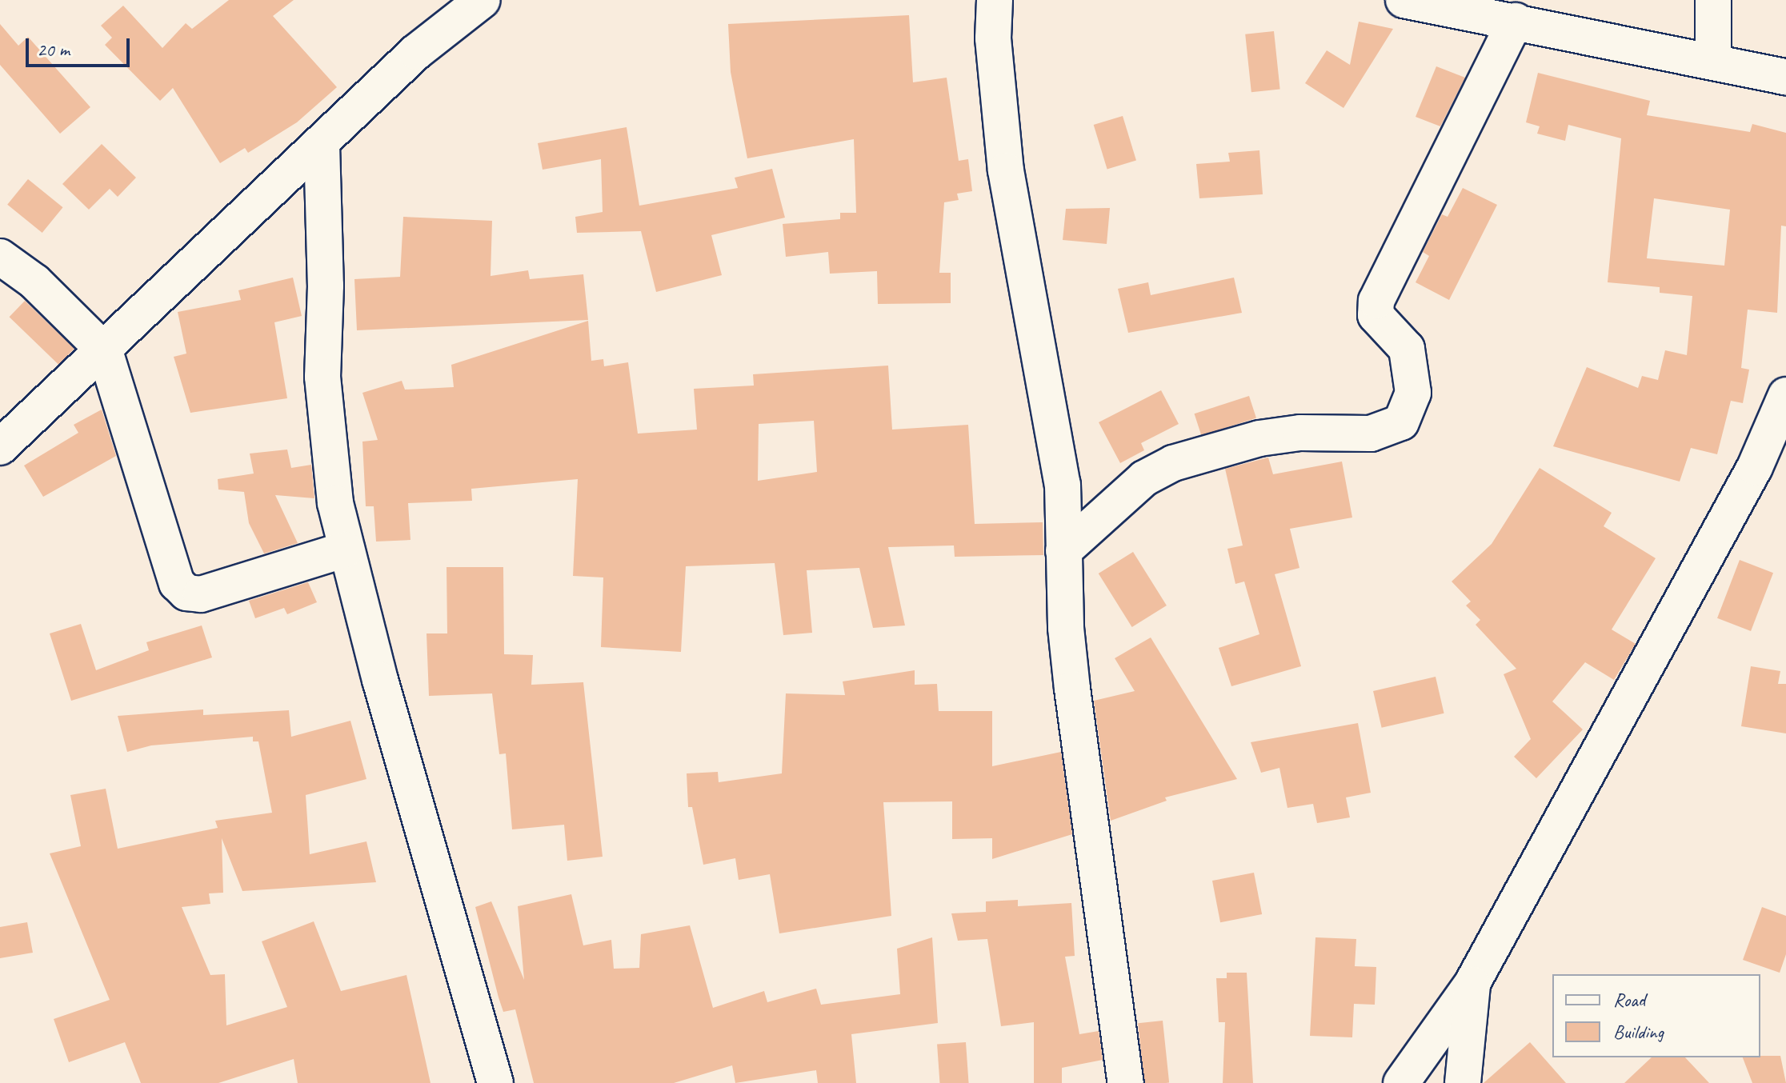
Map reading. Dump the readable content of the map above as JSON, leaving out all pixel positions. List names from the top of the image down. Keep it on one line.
{"legend":["Road","Building"],"scale_bar":"20 m"}
